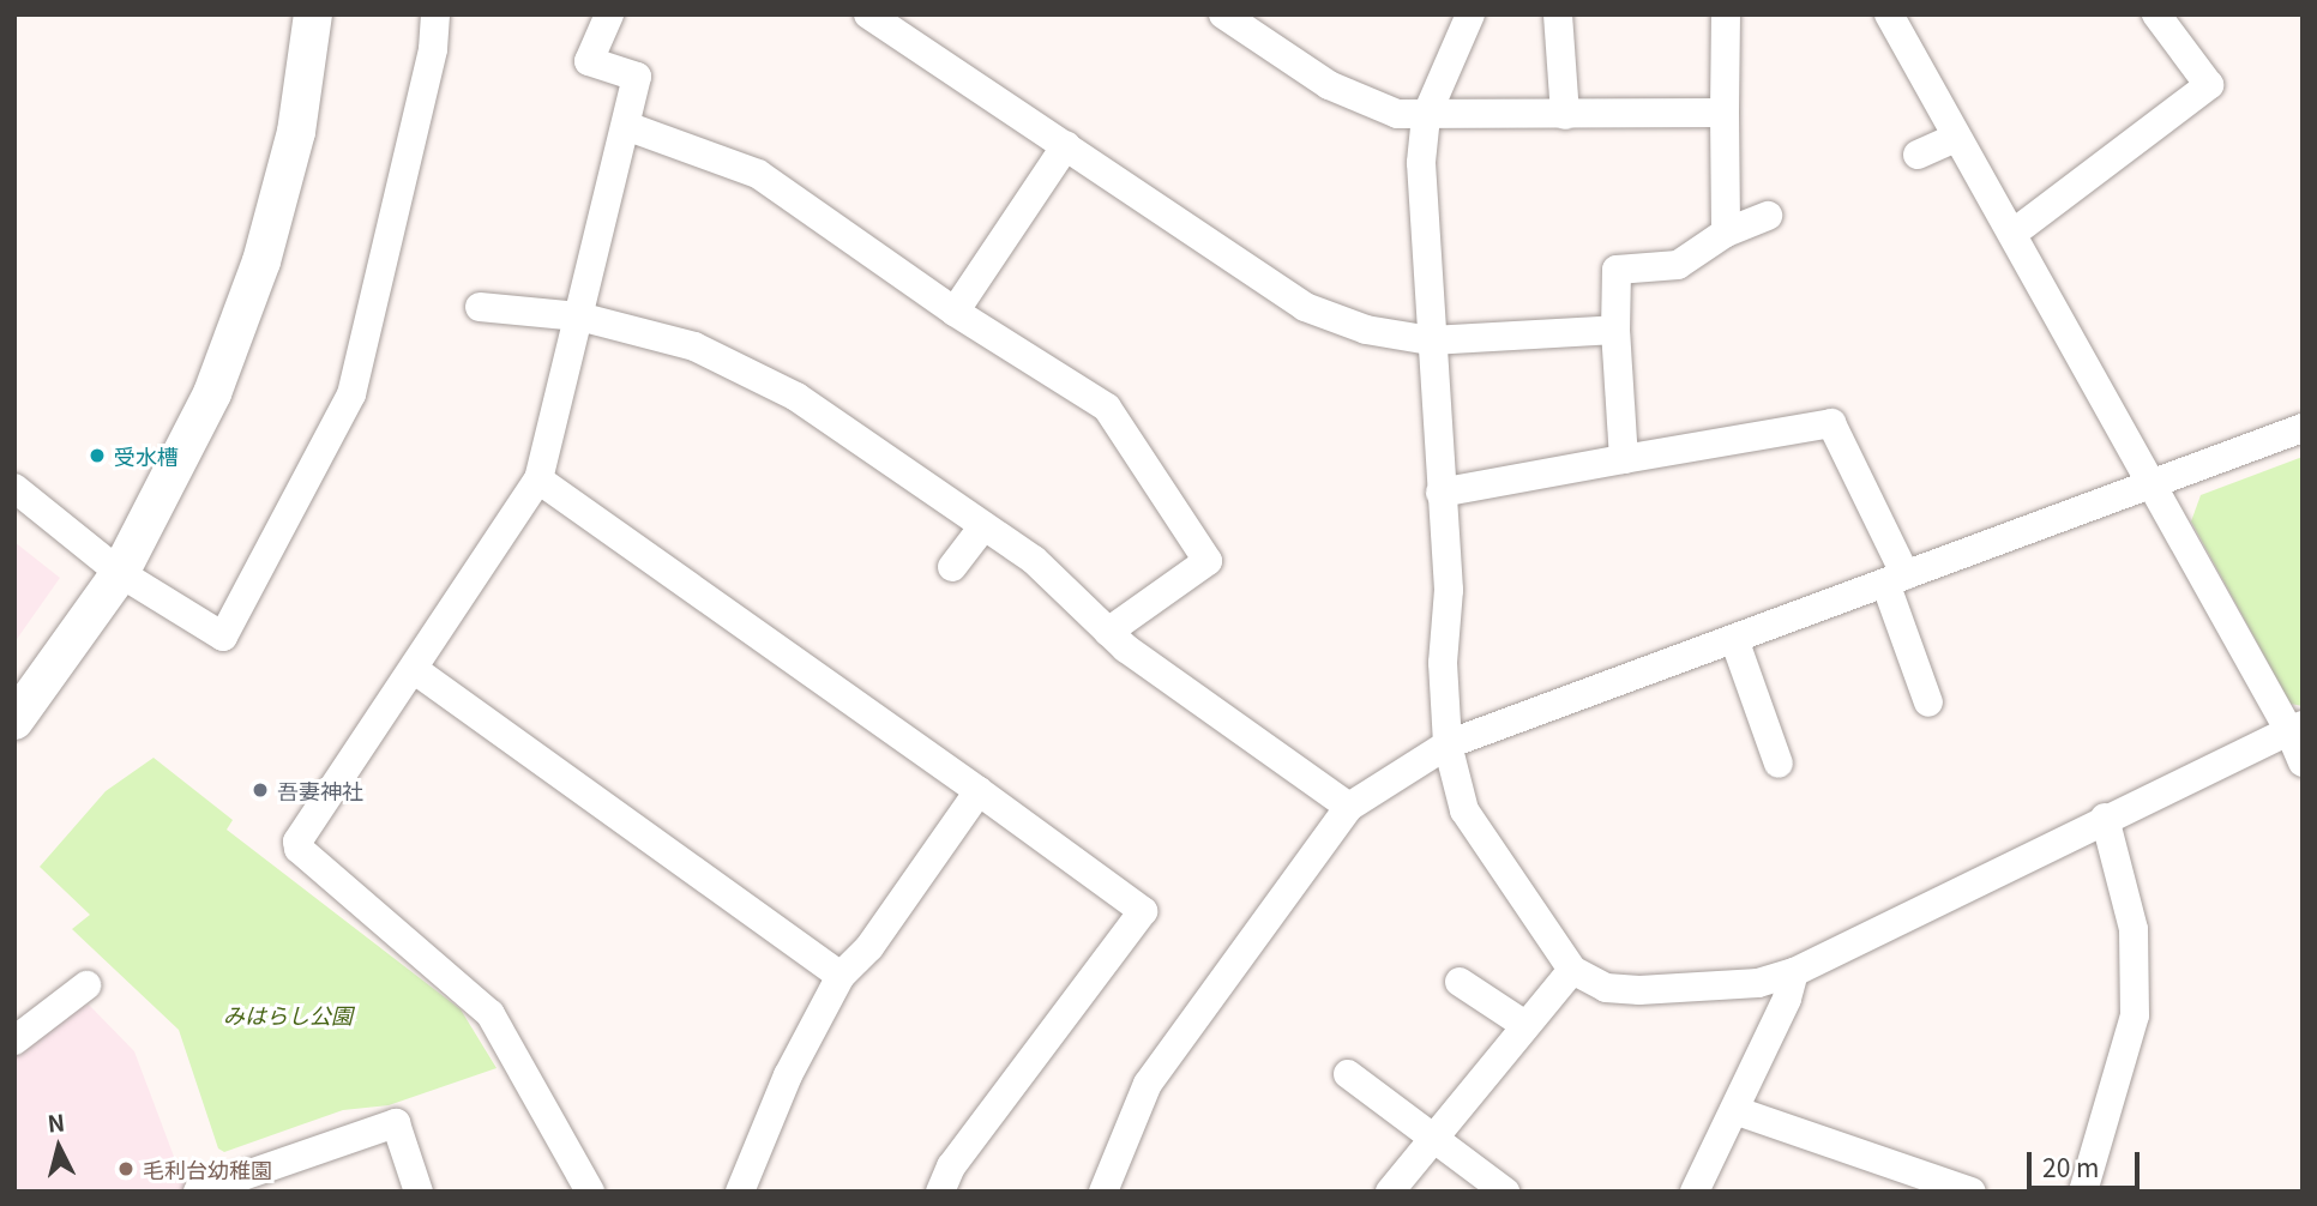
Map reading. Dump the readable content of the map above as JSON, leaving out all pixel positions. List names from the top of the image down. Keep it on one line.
{"parks":["みはらし公園"],"places":["受水槽","吾妻神社","毛利台幼稚園"],"scale_bar":"20 m","north":"top"}
